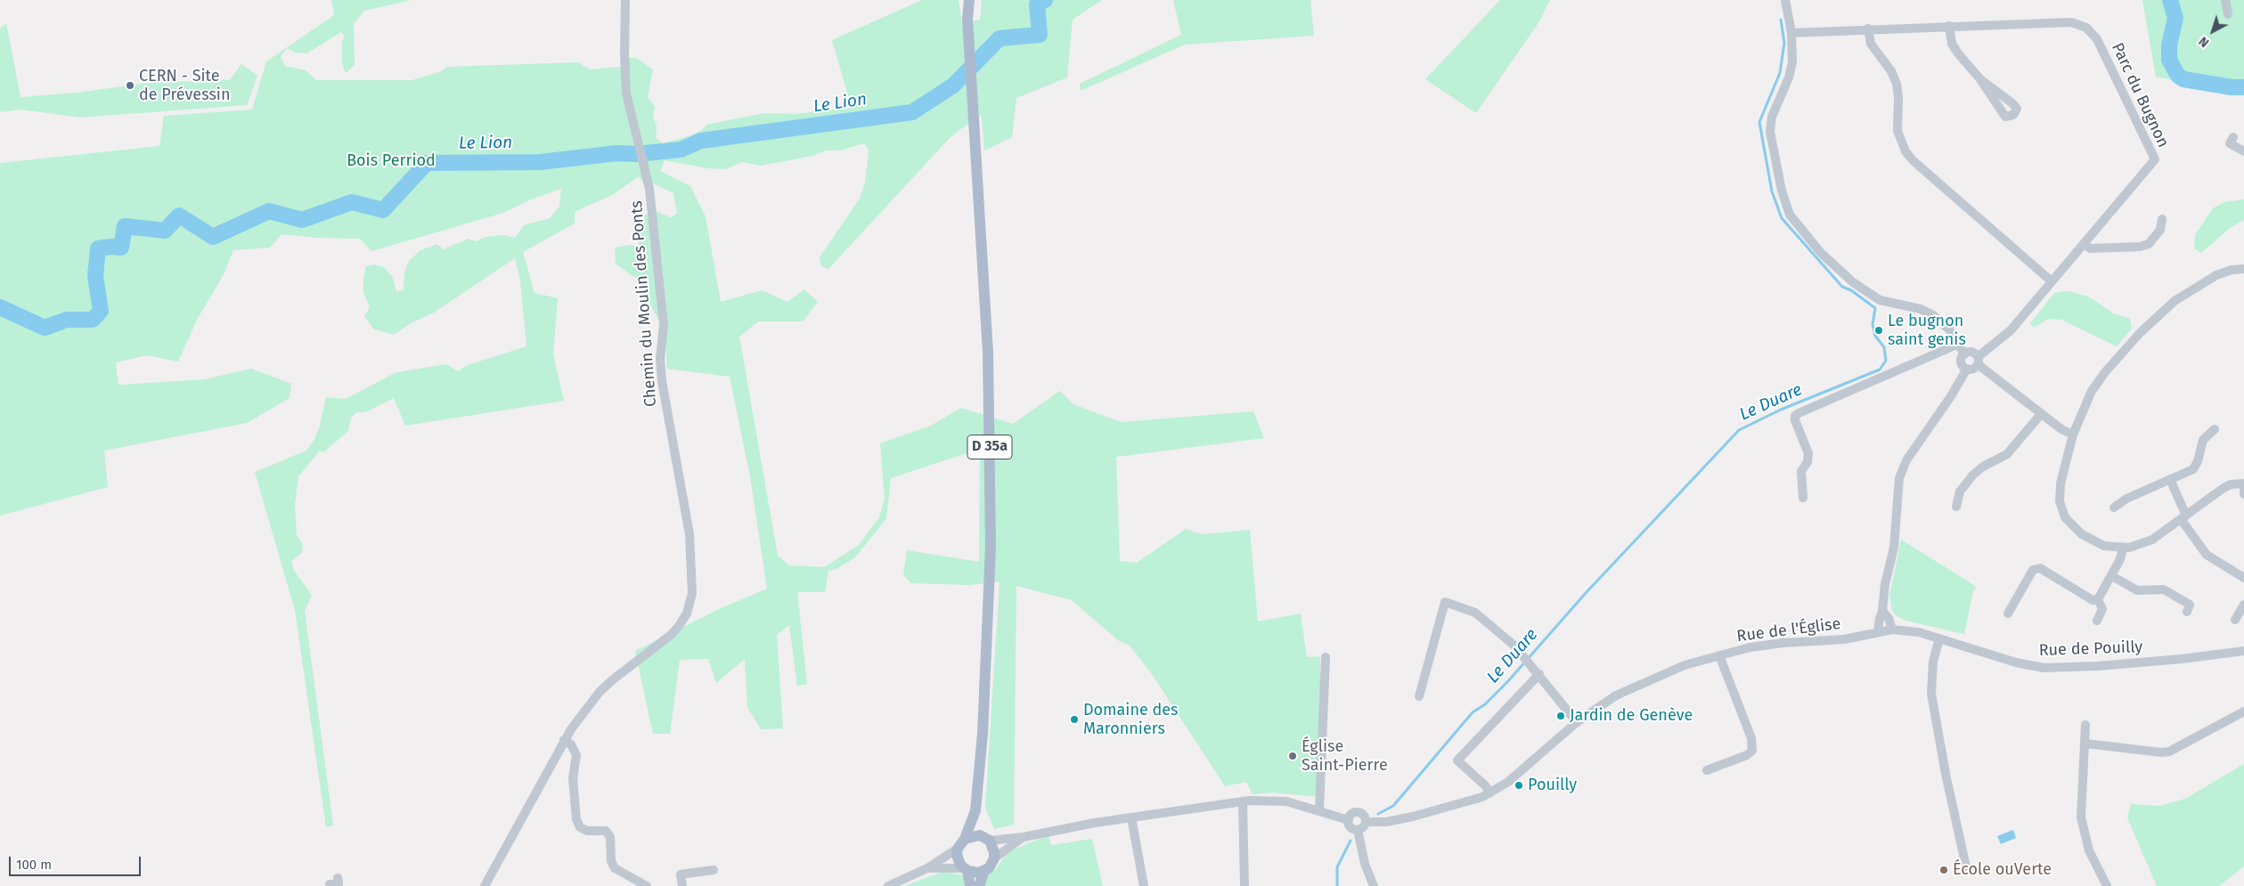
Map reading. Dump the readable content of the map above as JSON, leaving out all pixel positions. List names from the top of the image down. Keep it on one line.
{"streets":{"main road":["D 35a"],"street":["Parc du Bugnon","Chemin du Moulin des Ponts","Rue de l'Église","Rue de Pouilly"]},"crossings":[["Rue de l'Église","Rue de Pouilly"]],"water":["Le Lion","Le Duare"],"parks":["Bois Perriod"],"places":["CERN - Site de Prévessin","Le bugnon saint genis","Jardin de Genève","Domaine des Maronniers","Église Saint-Pierre","Pouilly","École ouVerte"],"scale_bar":"100 m","north":"bottom left"}
